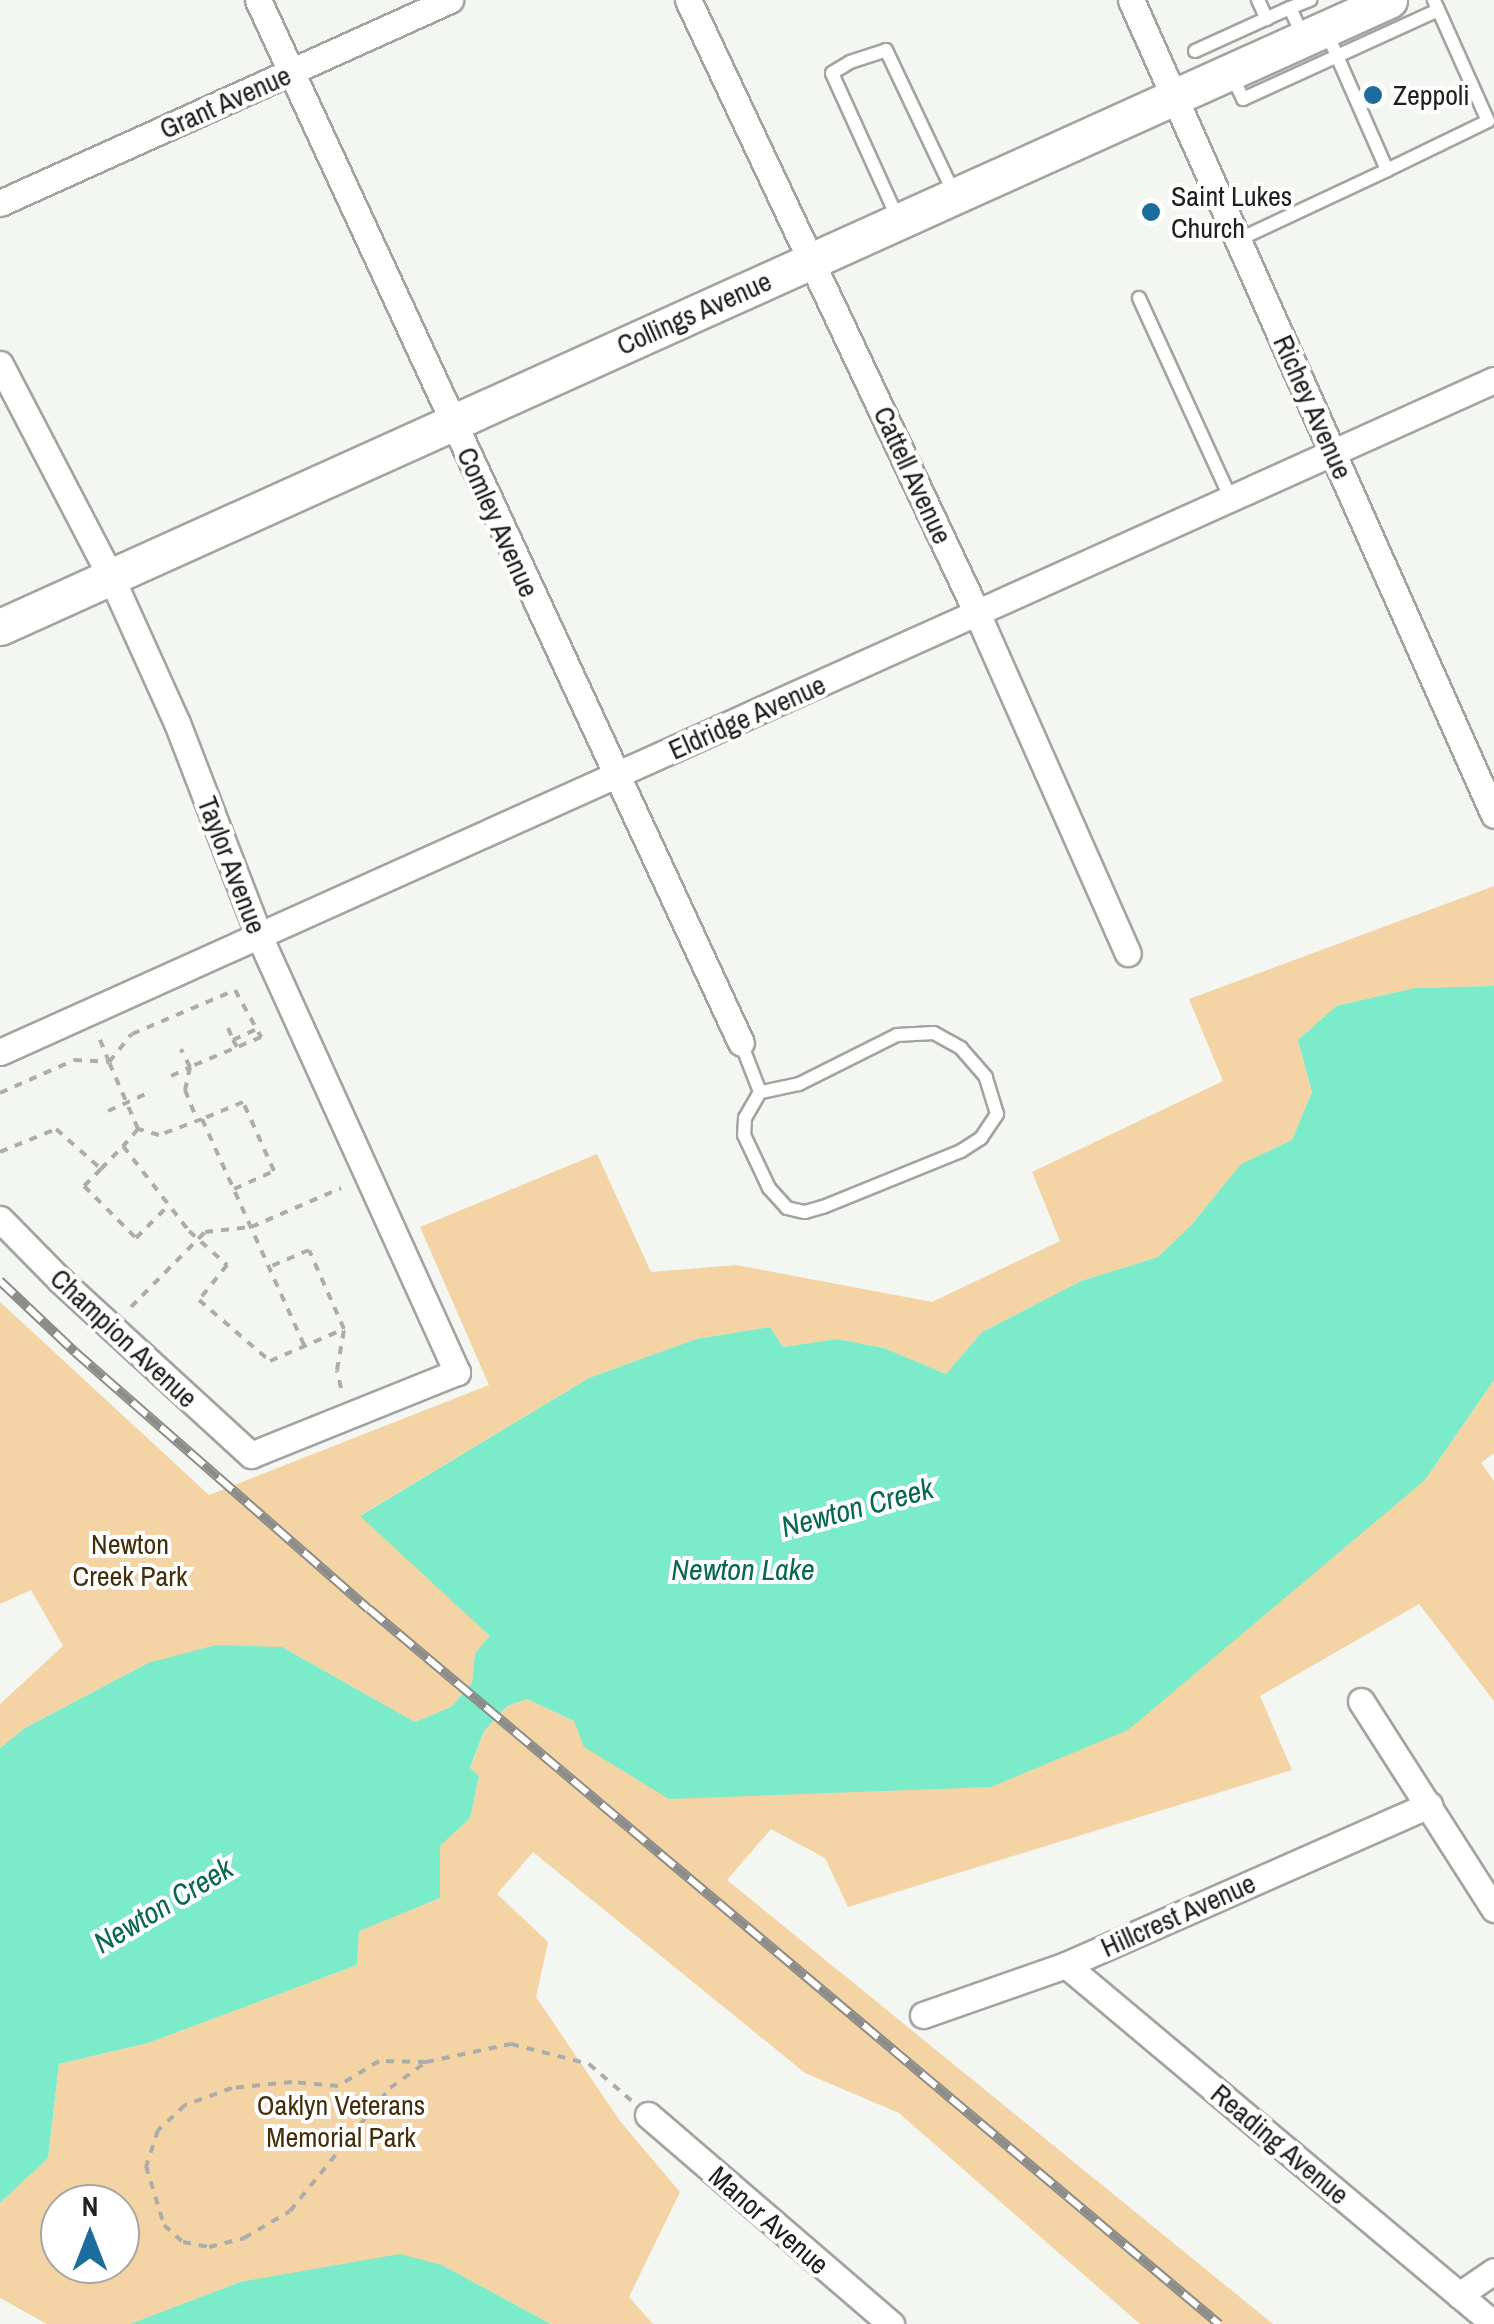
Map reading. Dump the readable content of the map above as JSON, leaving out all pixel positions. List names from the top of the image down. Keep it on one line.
{"streets":{"main road":["Collings Avenue"],"street":["Grant Avenue","Richey Avenue","Cattell Avenue","Comley Avenue","Eldridge Avenue","Taylor Avenue","Champion Avenue","Hillcrest Avenue","Reading Avenue","Manor Avenue"]},"crossings":[["Grant Avenue","Comley Avenue"],["Collings Avenue","Richey Avenue"],["Collings Avenue","Cattell Avenue"],["Collings Avenue","Comley Avenue"],["Collings Avenue","Taylor Avenue"],["Richey Avenue","Eldridge Avenue"],["Cattell Avenue","Eldridge Avenue"],["Comley Avenue","Eldridge Avenue"],["Eldridge Avenue","Taylor Avenue"],["Taylor Avenue","Champion Avenue"],["Hillcrest Avenue","Reading Avenue"]],"water":["Newton Creek","Newton Lake"],"parks":["Newton Creek Park","Oaklyn Veterans Memorial Park"],"places":["Zeppoli","Saint Lukes Church"],"north":"top"}
